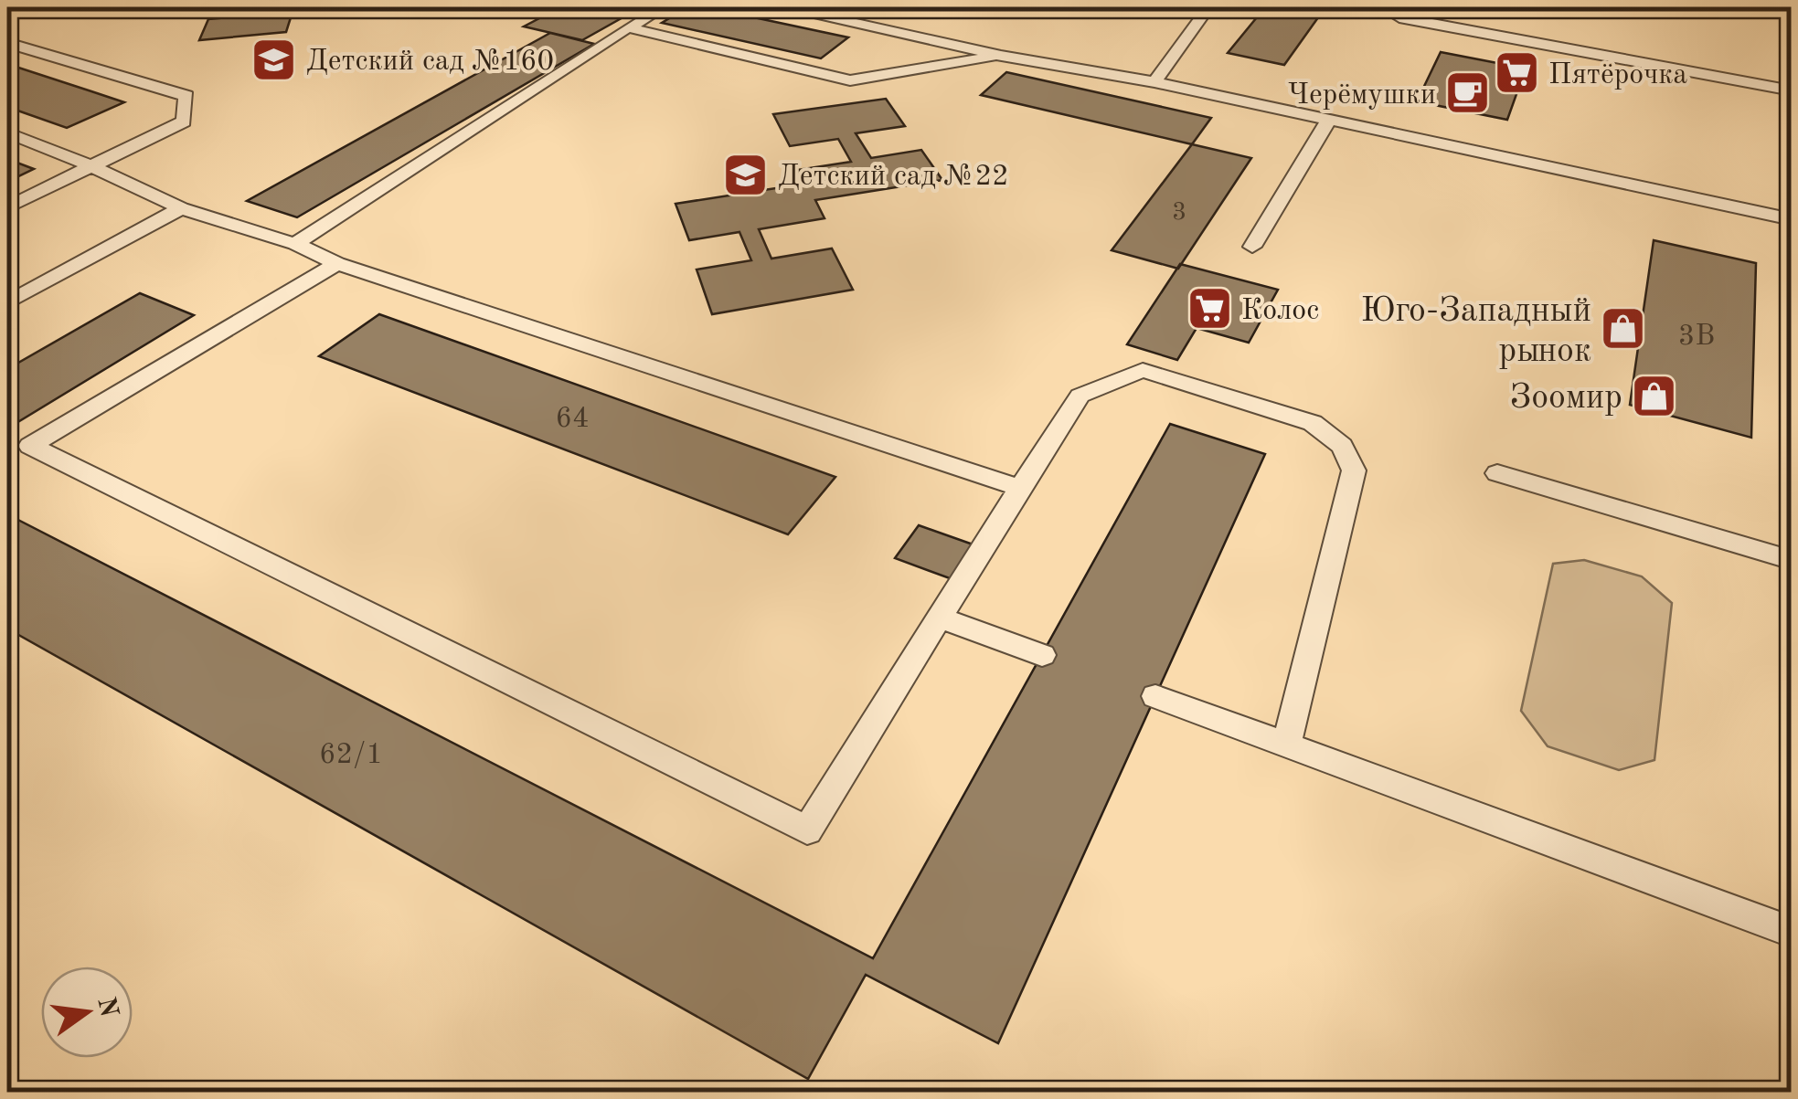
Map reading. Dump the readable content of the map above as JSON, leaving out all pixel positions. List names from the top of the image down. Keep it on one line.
{"places":{"school or university":["Детский сад №160","Детский сад №22"],"supermarket":["Пятёрочка","Колос"],"cafe":["Черёмушки"],"shop":["Юго-Западный рынок","Зоомир"]},"house_numbers":["3","3В","64","62/1"],"north":"right"}
